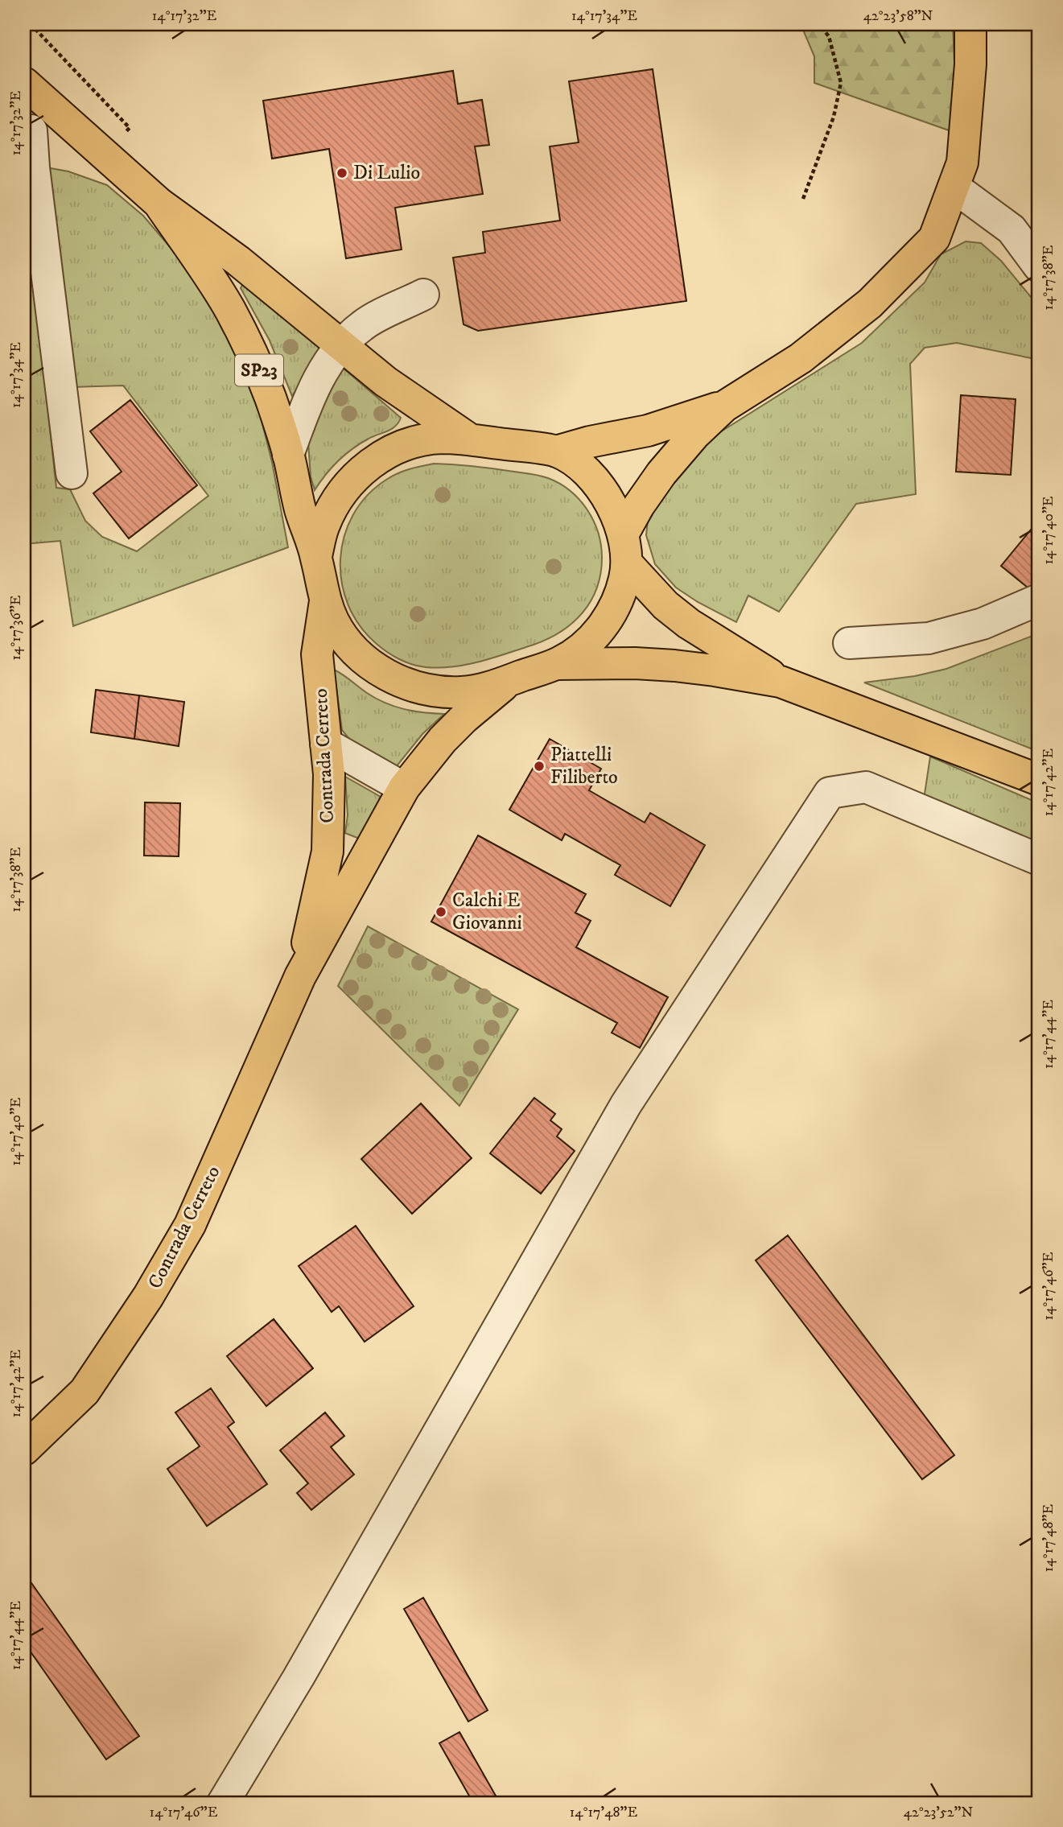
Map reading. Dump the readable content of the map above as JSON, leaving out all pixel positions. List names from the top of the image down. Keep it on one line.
{"streets":{"main road":["SP23","Contrada Cerreto"]},"places":["Di Lulio","Piattelli Filiberto","Calchi E Giovanni"],"coordinates":["14°17'32\"E","14°17'34\"E","42°23'58\"N","14°17'38\"E","14°17'40\"E","14°17'36\"E","14°17'42\"E","14°17'44\"E","14°17'46\"E","14°17'48\"E","42°23'52\"N"]}
